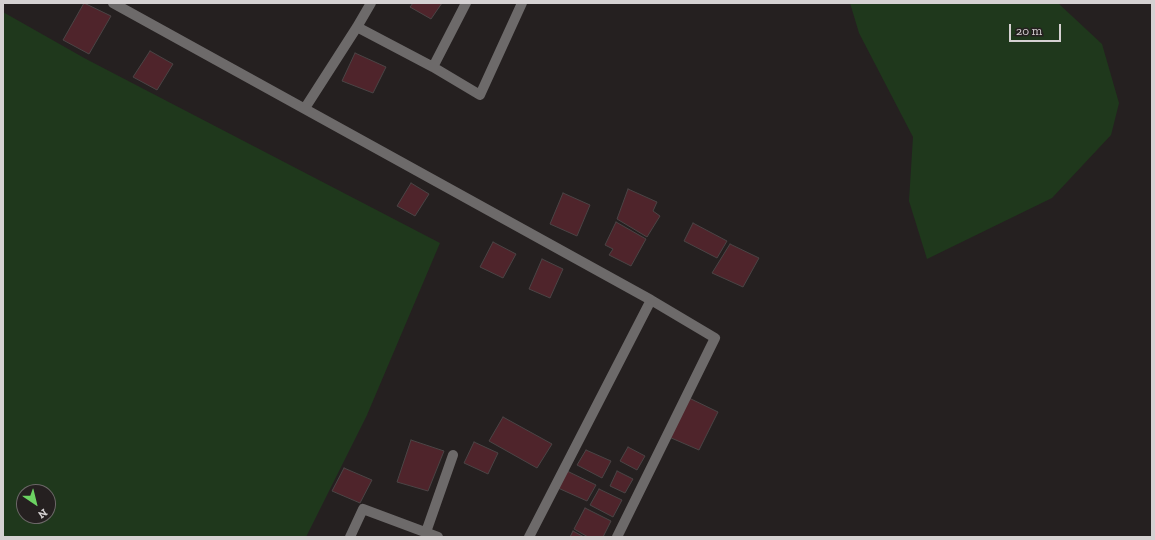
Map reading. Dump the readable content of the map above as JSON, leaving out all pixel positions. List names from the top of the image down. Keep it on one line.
{"scale_bar":"20 m","north":"bottom right"}
